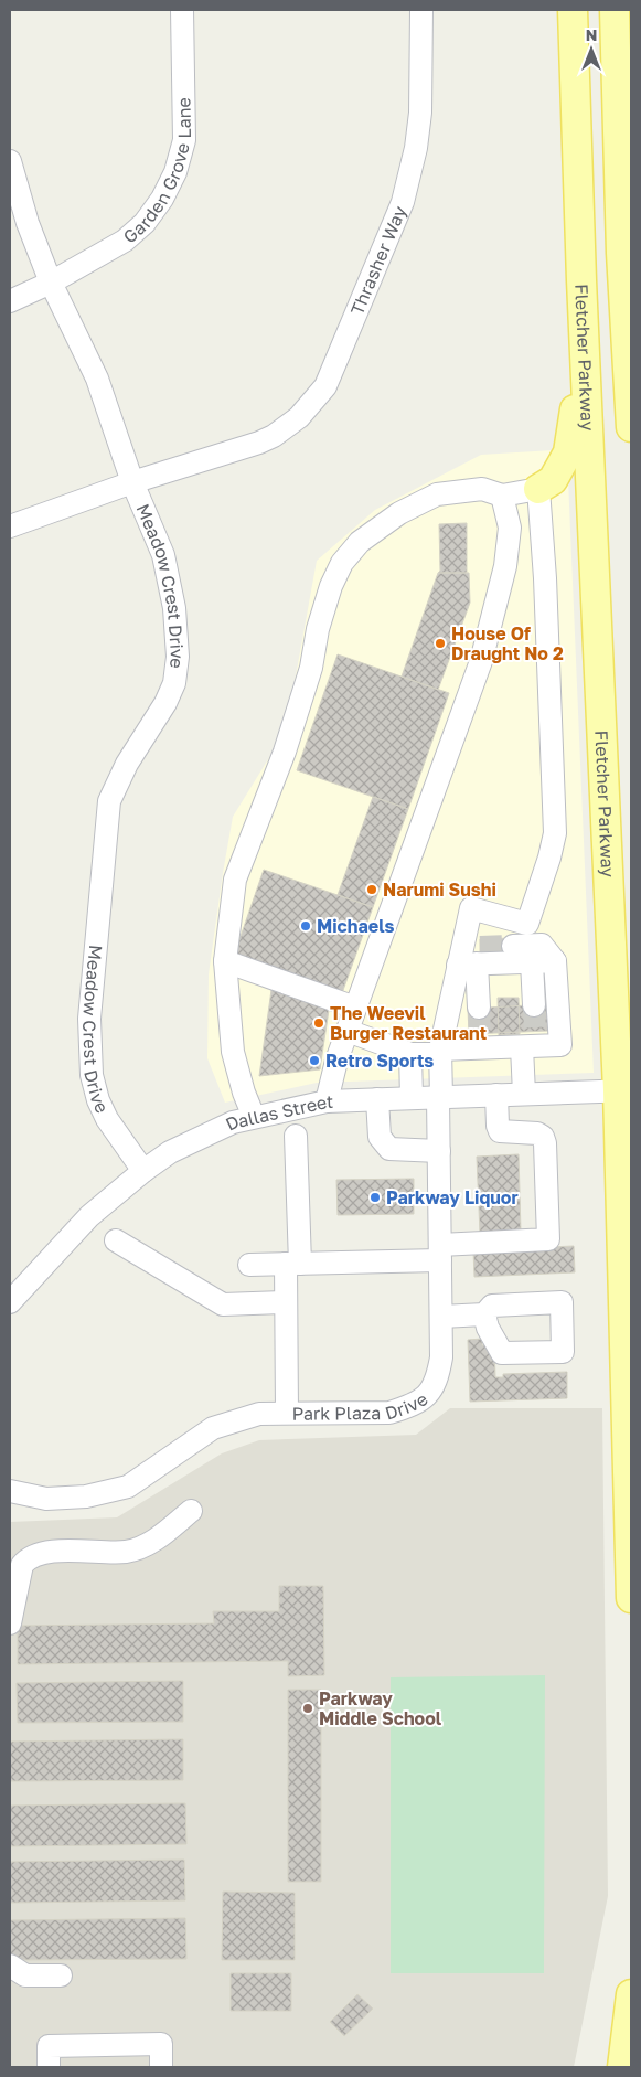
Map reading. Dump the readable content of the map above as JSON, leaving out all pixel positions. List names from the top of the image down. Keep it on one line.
{"streets":{"main road":["Fletcher Parkway"],"street":["Garden Grove Lane","Thrasher Way","Meadow Crest Drive","Dallas Street","Park Plaza Drive"]},"crossings":[["Garden Grove Lane","Meadow Crest Drive"],["Thrasher Way","Meadow Crest Drive"],["Fletcher Parkway","Dallas Street"],["Meadow Crest Drive","Dallas Street"],["Dallas Street","Park Plaza Drive"]],"places":["House Of Draught No 2","Narumi Sushi","Michaels","The Weevil Burger Restaurant","Retro Sports","Parkway Liquor","Parkway Middle School"],"north":"top"}
